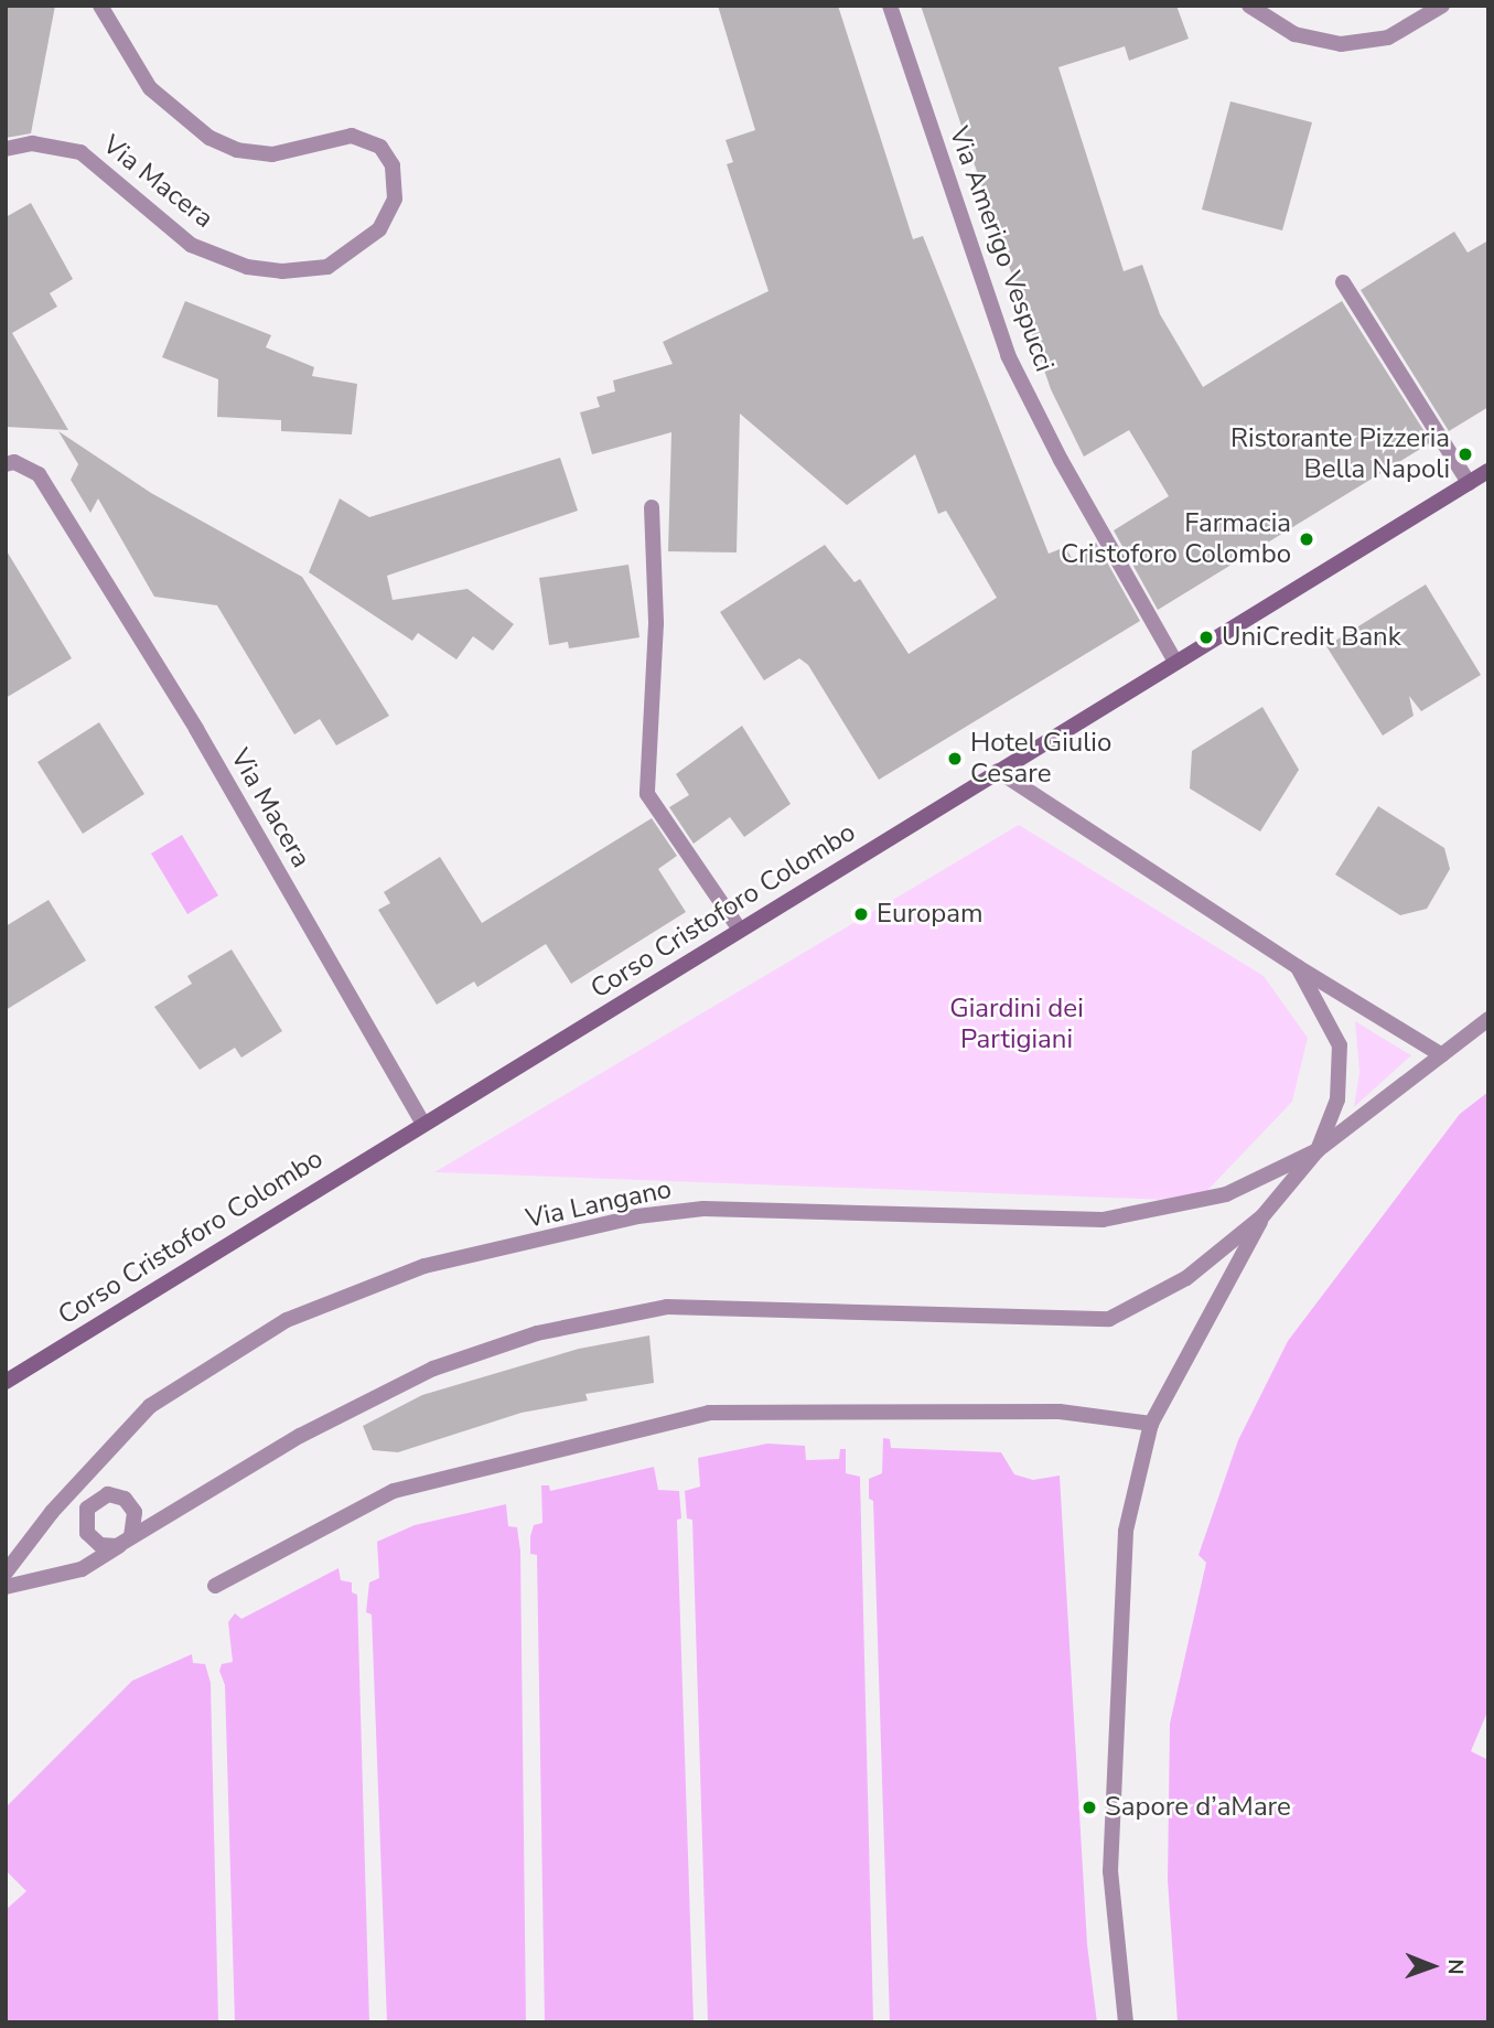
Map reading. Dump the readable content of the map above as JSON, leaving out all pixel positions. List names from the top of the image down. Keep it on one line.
{"streets":{"main road":["Corso Cristoforo Colombo"],"street":["Via Macera","Via Amerigo Vespucci","Via Langano"]},"crossings":[["Via Macera","Corso Cristoforo Colombo"],["Via Amerigo Vespucci","Corso Cristoforo Colombo"]],"parks":["Giardini dei Partigiani"],"places":["Ristorante Pizzeria Bella Napoli","Farmacia Cristoforo Colombo","UniCredit Bank","Hotel Giulio Cesare","Europam","Sapore d’aMare"],"north":"right"}
